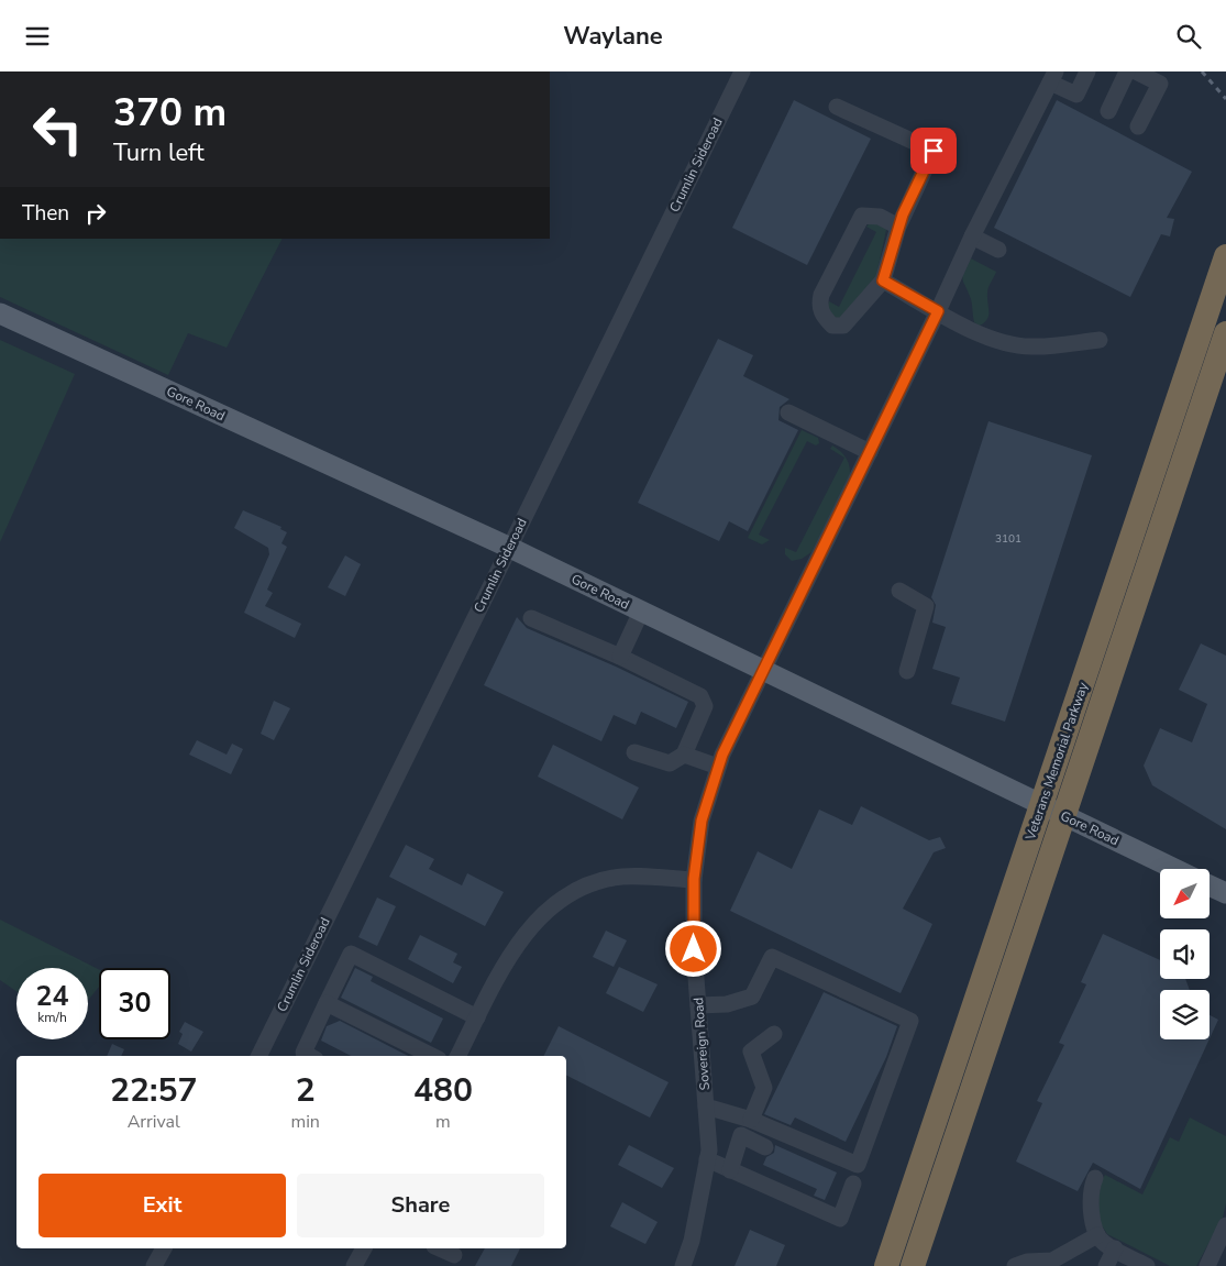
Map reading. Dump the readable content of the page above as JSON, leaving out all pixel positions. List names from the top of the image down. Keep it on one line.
{"streets":{"highway":["Veterans Memorial Parkway"],"main road":["Gore Road"],"street":["Crumlin Sideroad","Sovereign Road"]},"crossings":[["Crumlin Sideroad","Gore Road"],["Gore Road","Veterans Memorial Parkway"],["Gore Road","Sovereign Road"]],"house_numbers":["3101"],"north":"bottom left","page":{"header":"Waylane","turn":["370 m","Turn left"],"then":"Then","speed":"24 km/h","limit":"30","eta":["22:57","Arrival","2","min","480","m"],"buttons":["Exit","Share"]}}
